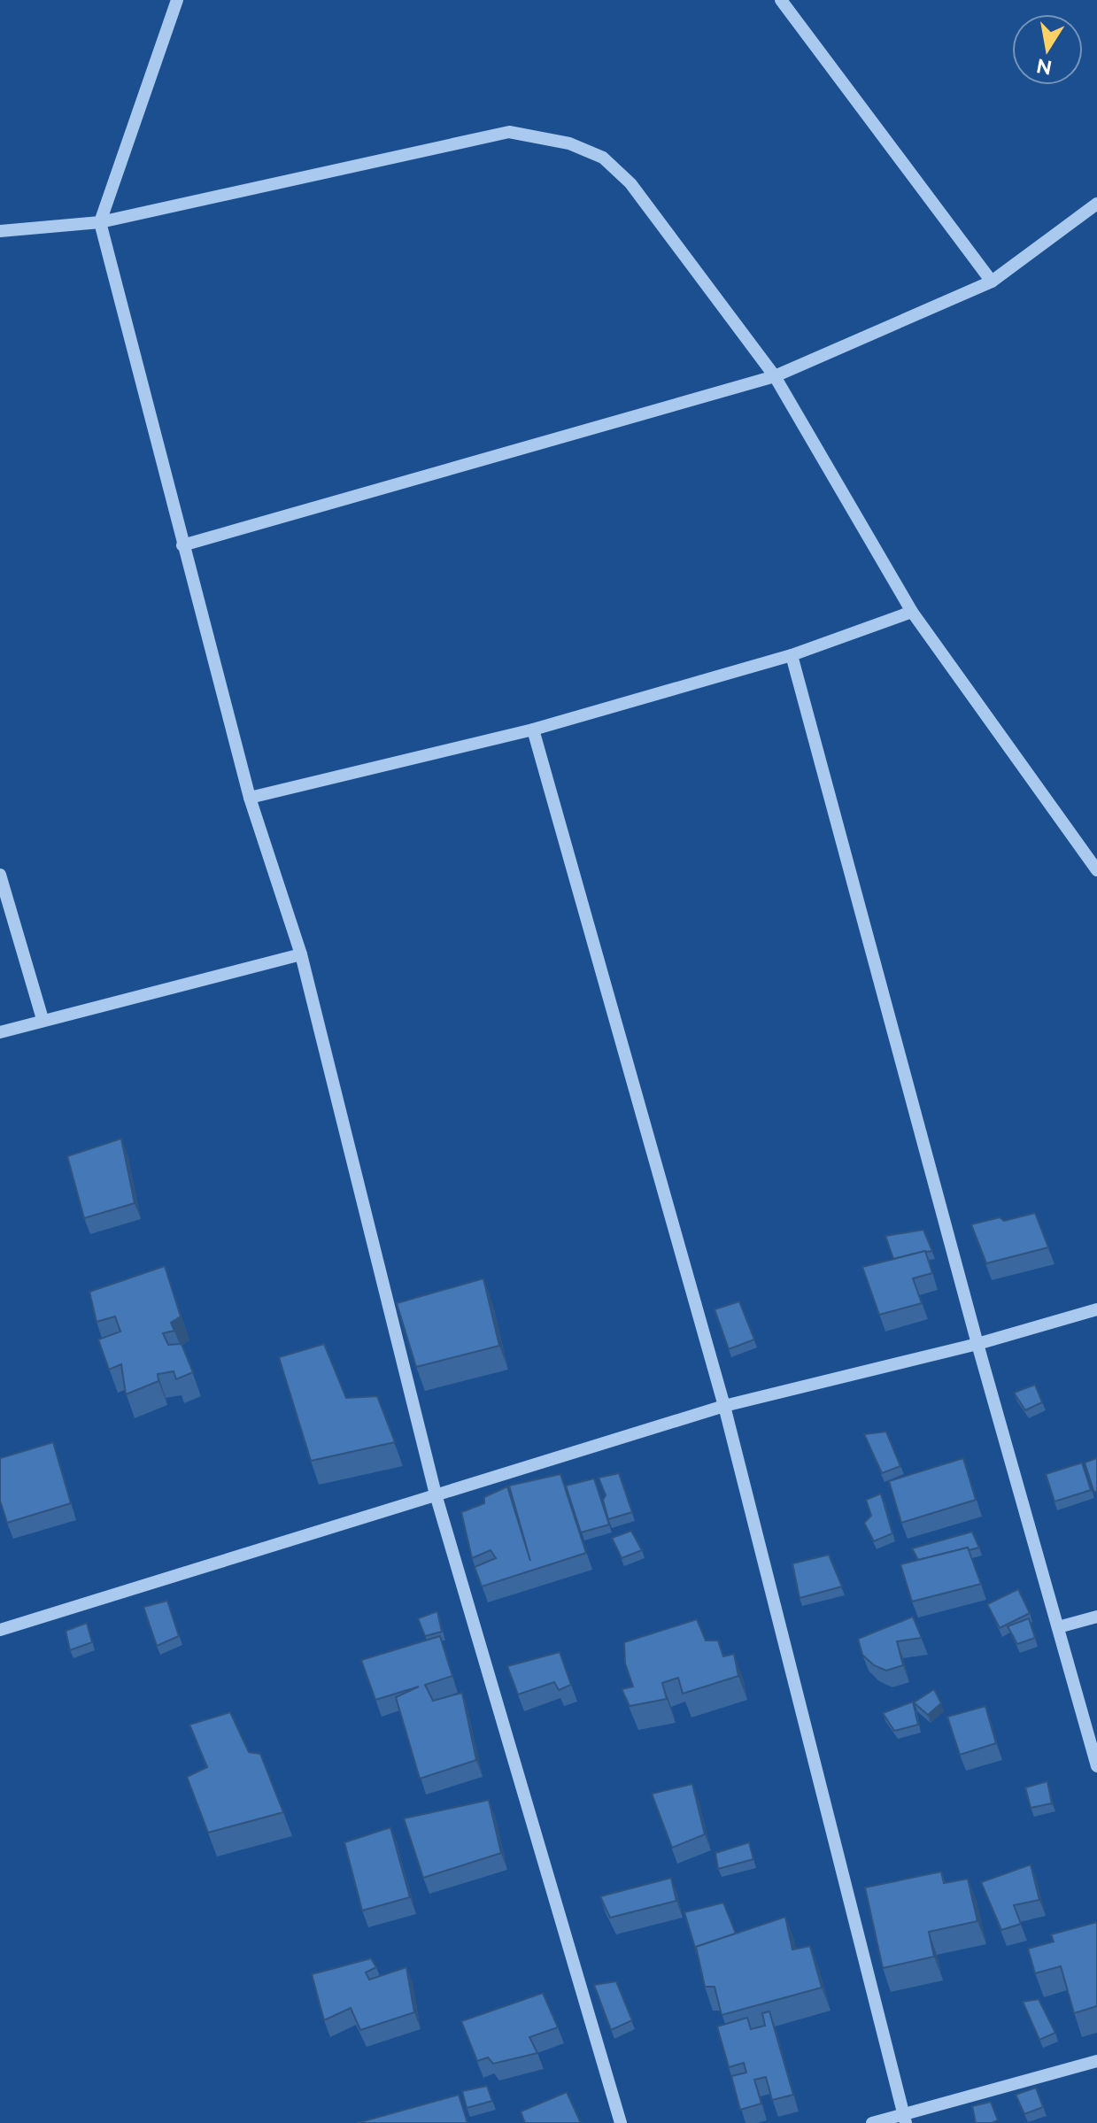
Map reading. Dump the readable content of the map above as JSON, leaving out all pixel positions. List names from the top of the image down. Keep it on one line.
{"north":"bottom"}
